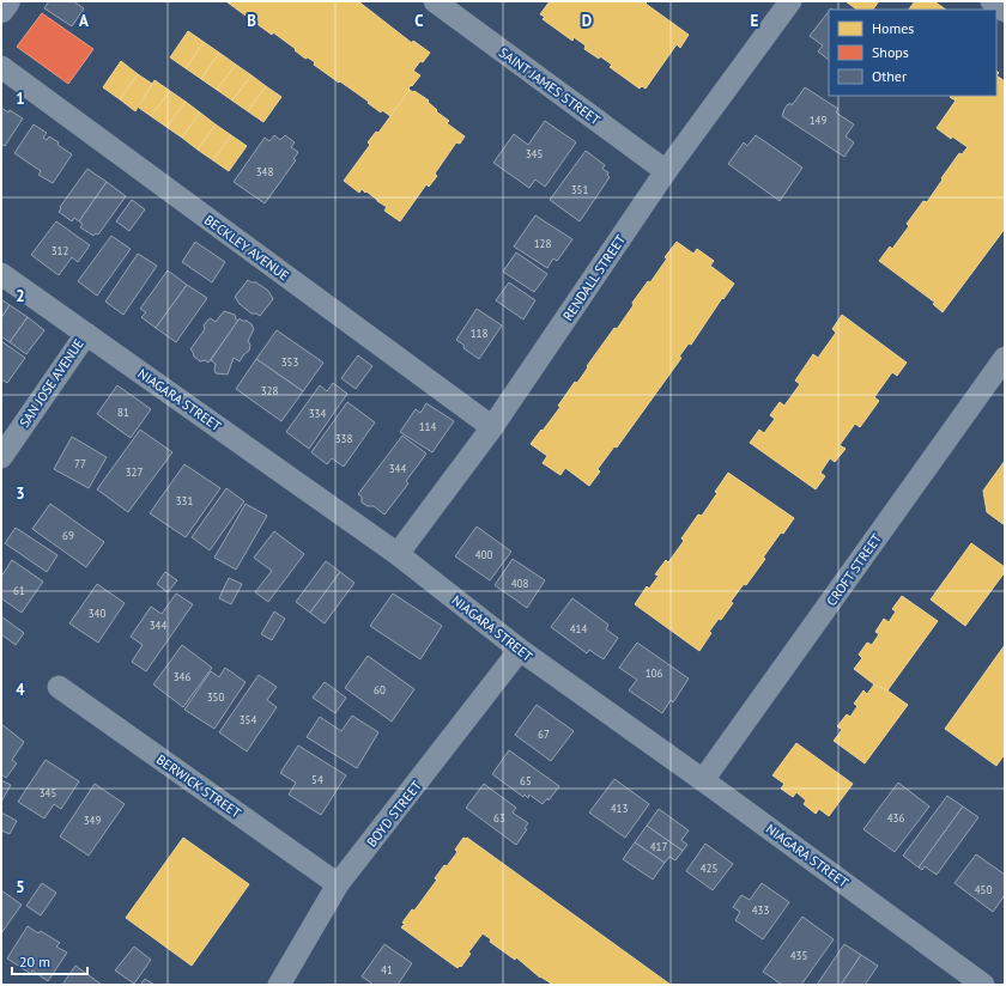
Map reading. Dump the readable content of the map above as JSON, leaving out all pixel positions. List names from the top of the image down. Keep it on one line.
{"streets":{"street":["SAINT JAMES STREET","BECKLEY AVENUE","RENDALL STREET","SAN JOSE AVENUE","NIAGARA STREET","CROFT STREET","BERWICK STREET","BOYD STREET"]},"crossings":[["SAINT JAMES STREET","RENDALL STREET"],["BECKLEY AVENUE","RENDALL STREET"],["RENDALL STREET","NIAGARA STREET"],["SAN JOSE AVENUE","NIAGARA STREET"],["NIAGARA STREET","CROFT STREET"],["NIAGARA STREET","BOYD STREET"],["BERWICK STREET","BOYD STREET"]],"house_numbers":["149","345","348","351","128","312","118","353","328","81","334","114","338","77","344","327","331","69","400","408","61","340","344","414","106","346","60","350","354","67","54","65","345","413","63","436","349","417","425","450","433","435","41"],"legend":["Homes","Shops","Other"],"scale_bar":"20 m","grid":{"columns":["A","B","C","D","E"],"rows":["1","2","3","4","5"]}}
